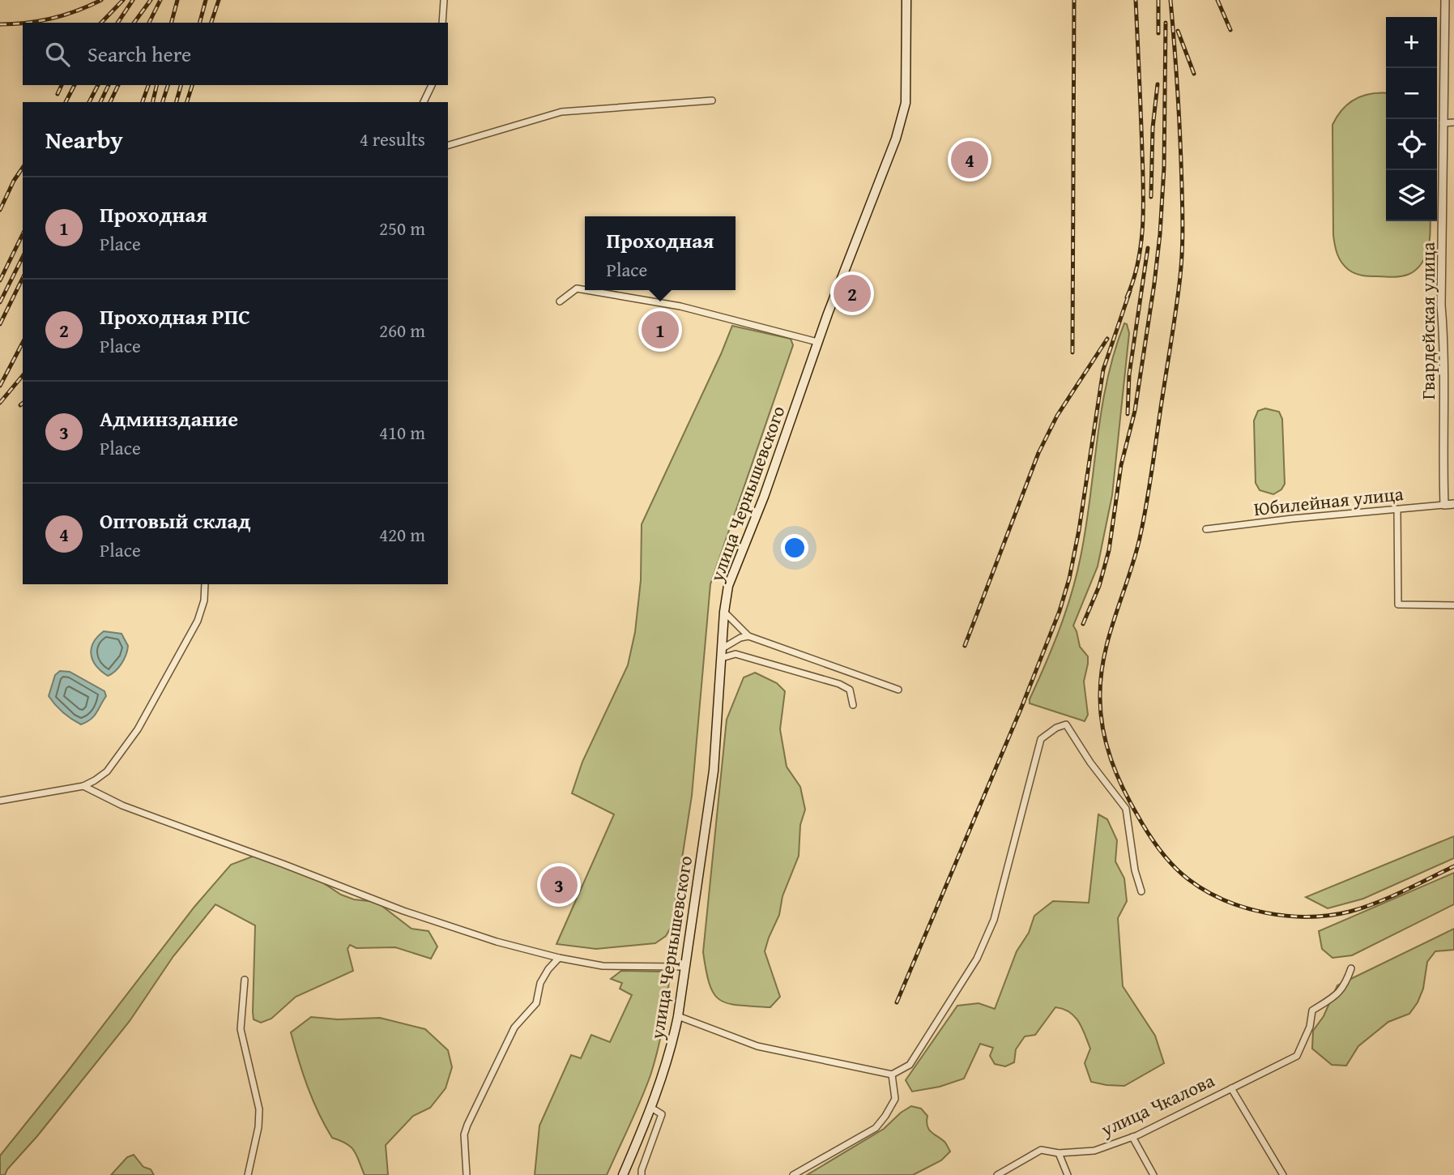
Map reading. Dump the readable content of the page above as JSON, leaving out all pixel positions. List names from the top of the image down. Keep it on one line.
{"streets":{"main road":["улица Чернышевского"],"street":["Гвардейская улица","Юбилейная улица","улица Чкалова"]},"crossings":[["Гвардейская улица","Юбилейная улица"]],"page":{"map_buttons":["+","−"],"search":"Search here","heading":["Nearby","4 results"],"pins":["4","2","1","3"],"list":[{"mark":"1","name":"Проходная","note":"Place","value":"250 m"},{"mark":"2","name":"Проходная РПС","note":"Place","value":"260 m"},{"mark":"3","name":"Админздание","note":"Place","value":"410 m"},{"mark":"4","name":"Оптовый склад","note":"Place","value":"420 m"}],"popup":["Проходная","Place"]}}
